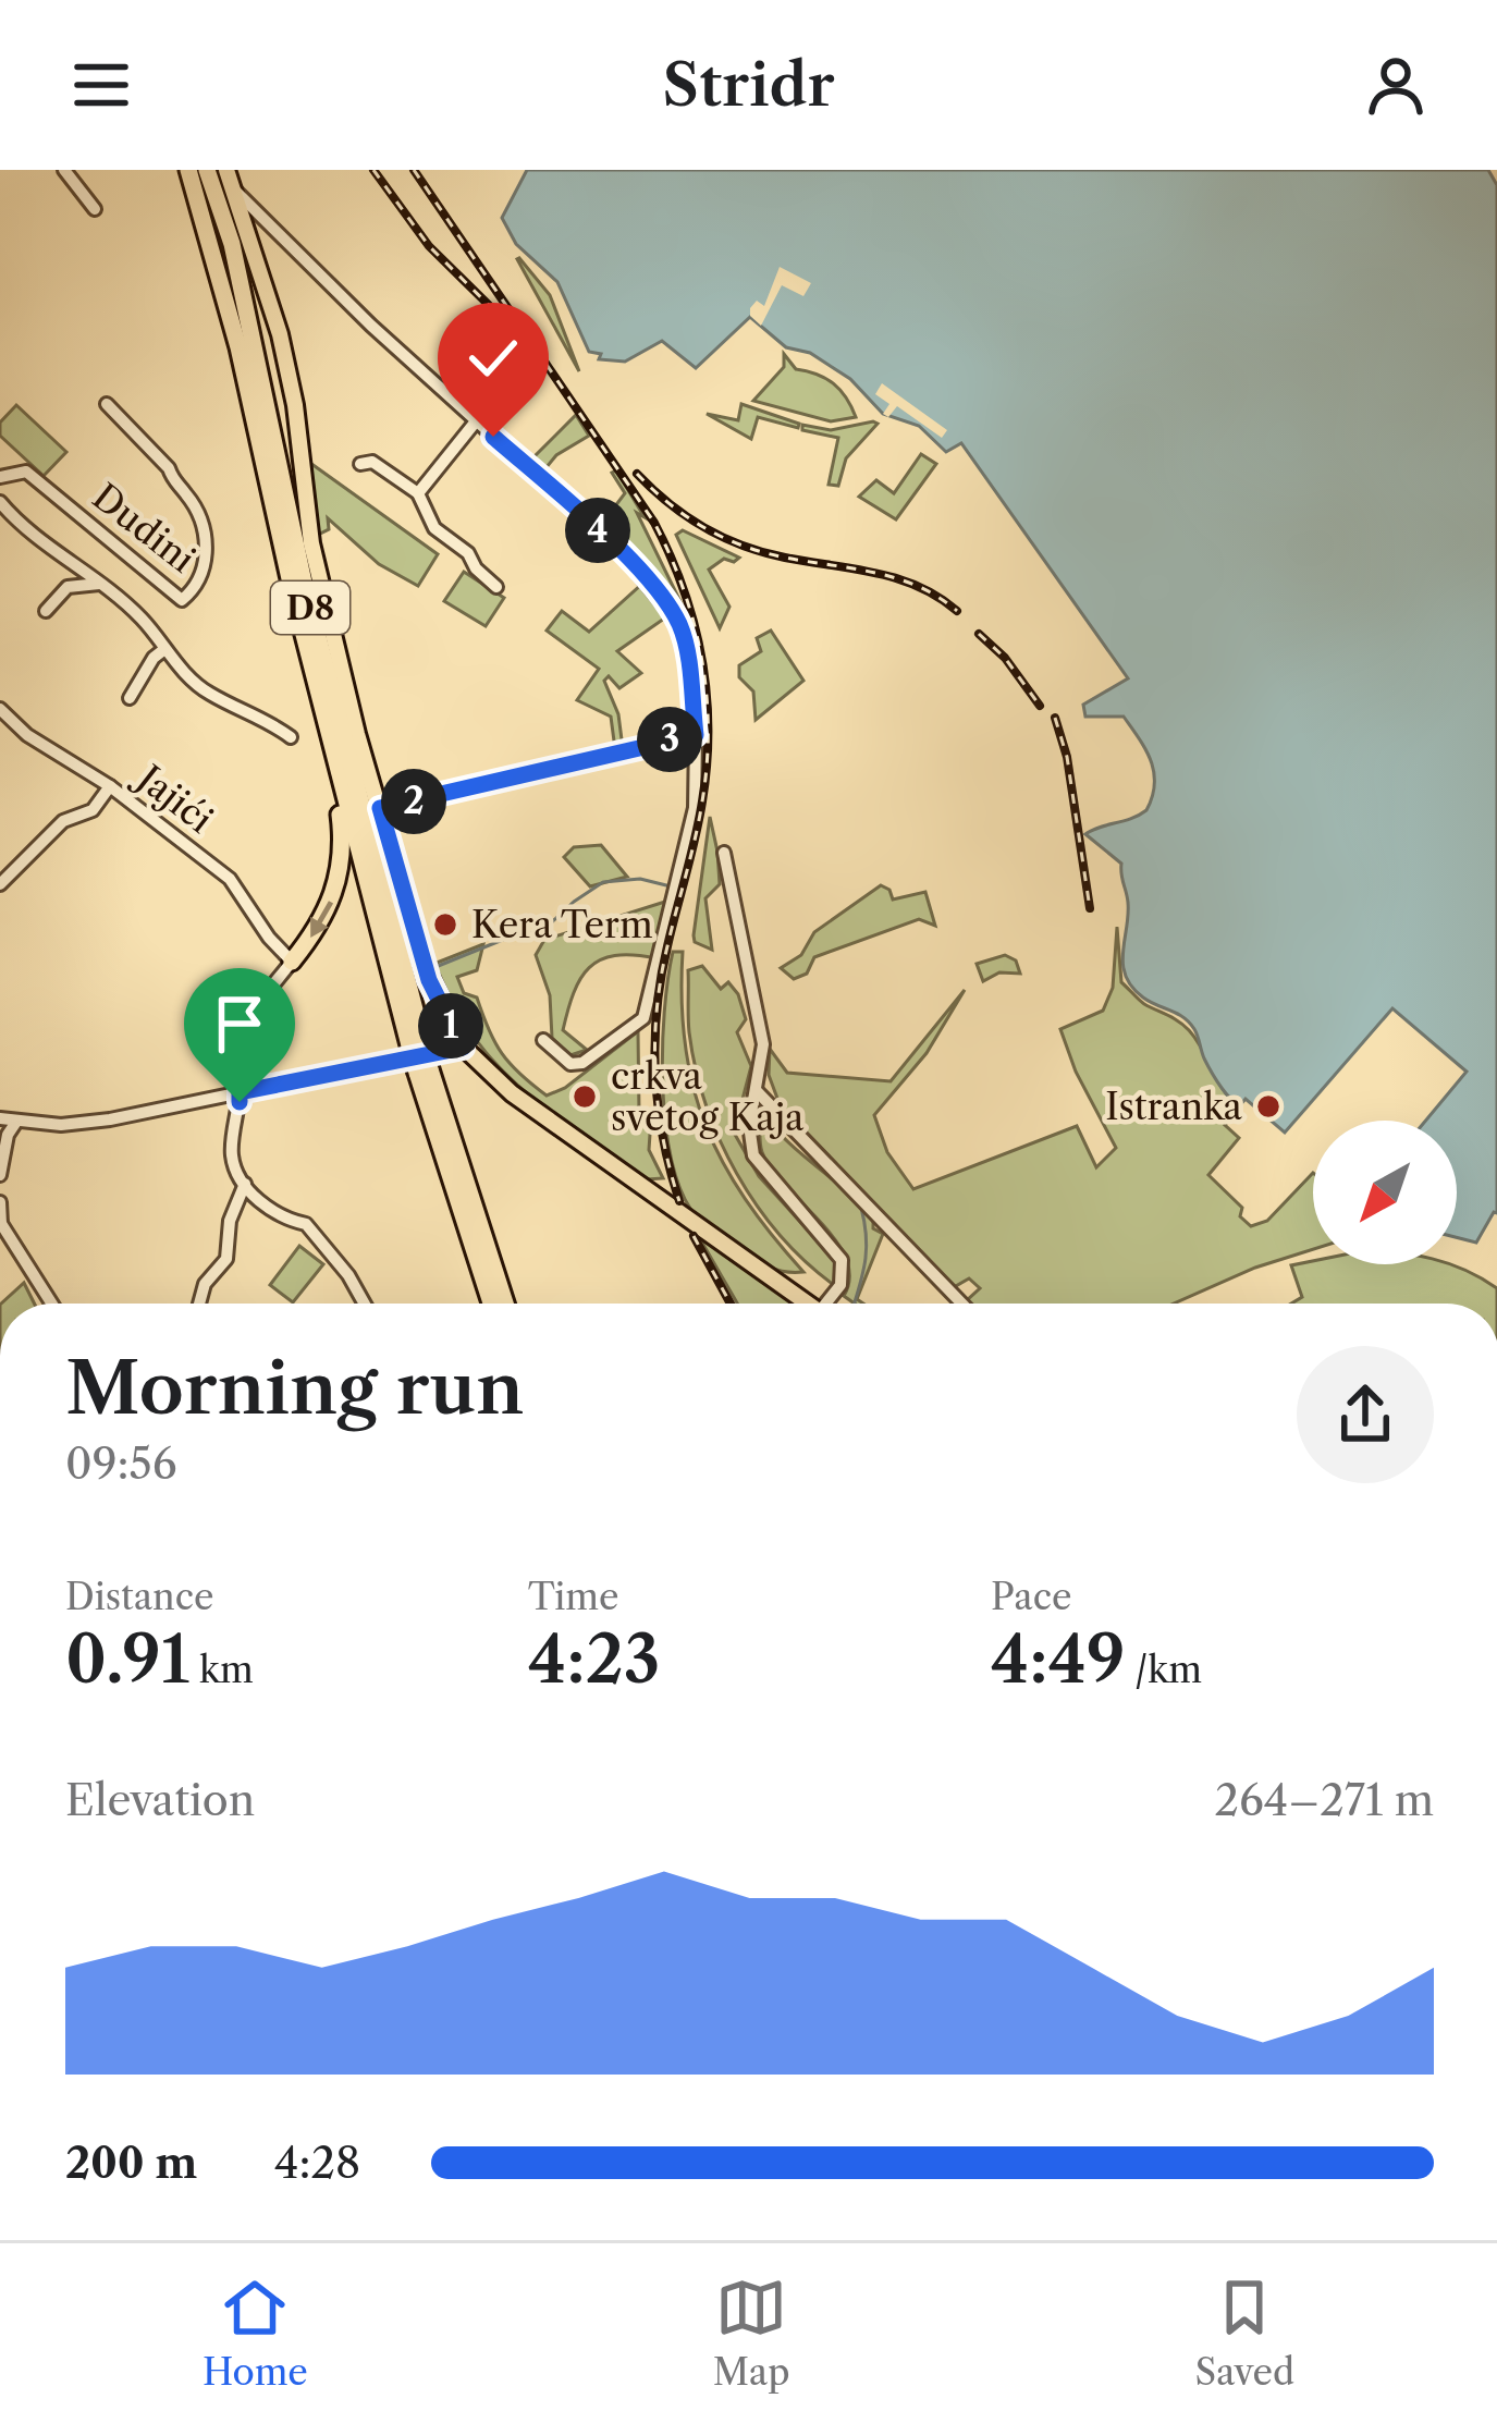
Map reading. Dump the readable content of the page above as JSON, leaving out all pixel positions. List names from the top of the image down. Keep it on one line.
{"streets":{"highway":["D8"],"street":["Dudini","Jajići"]},"places":["Kera Term","crkva svetog Kaja","Istranka"],"north":"bottom left","page":{"header":"Stridr","pins":["4","3","2","1"],"heading":["Morning run","09:56"],"stats":[["Distance","0.91 km"],["Time","4:23"],["Pace","4:49 /km"]],"chart":["Elevation","264–271 m"],"list":[{"name":"200 m","note":"4:28"}],"tabs":["Home","Map","Saved"]}}
